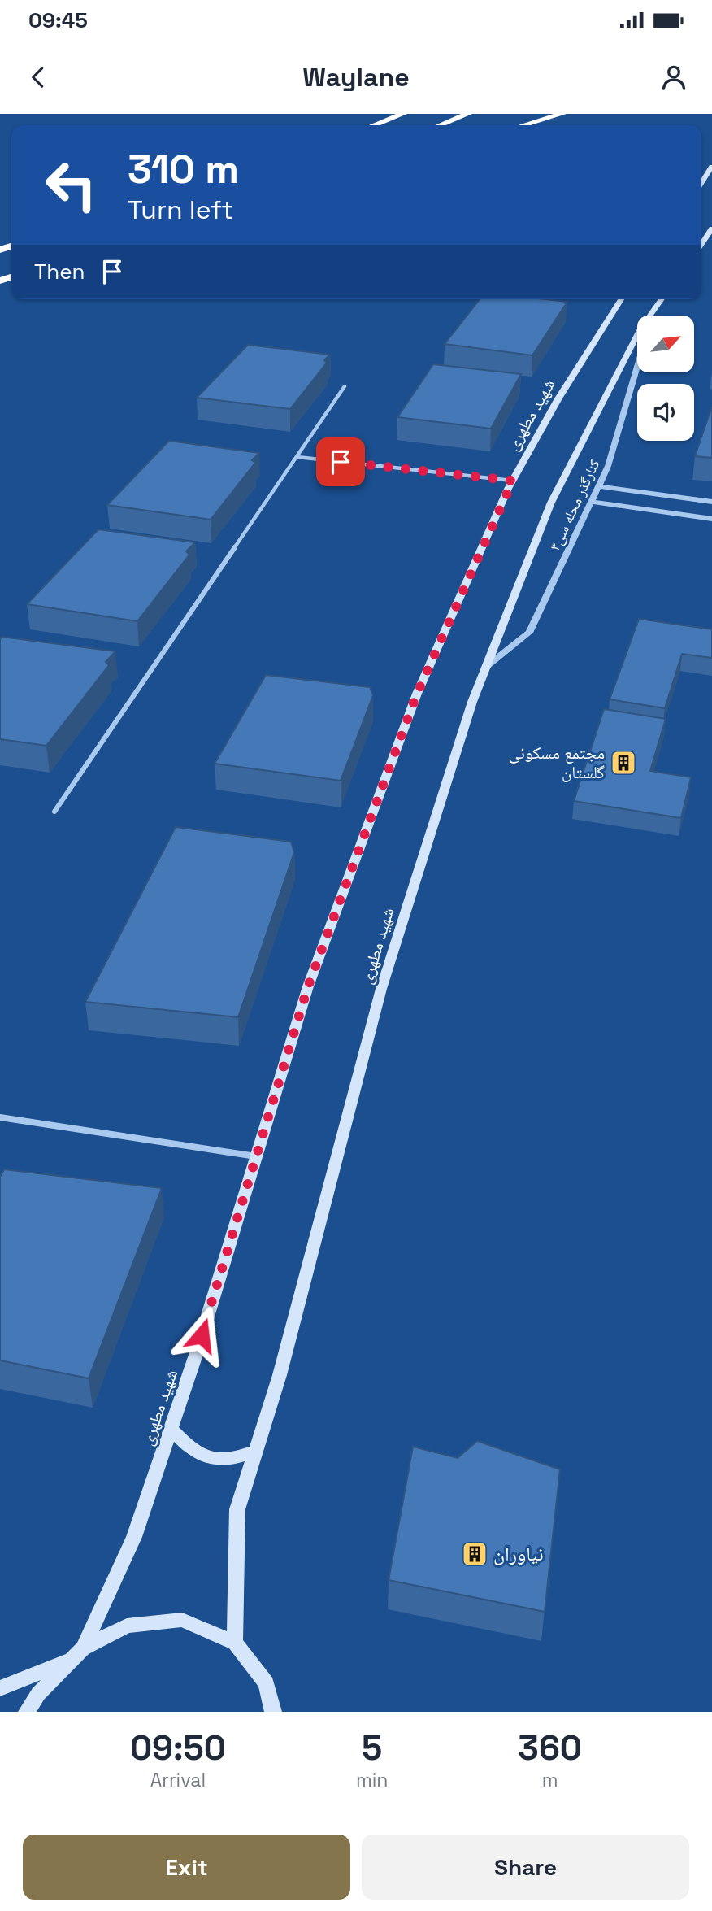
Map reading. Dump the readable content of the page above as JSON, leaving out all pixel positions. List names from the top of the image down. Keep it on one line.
{"streets":{"main road":["شهید مطهری"],"street":["کنارگذر محله سی۳"]},"crossings":[["شهید مطهری","کنارگذر محله سی۳"]],"places":{"building":["مجتمع مسکونی گلستان","نیاوران"]},"north":"top right","page":{"status":"09:45","header":"Waylane","turn":["310 m","Turn left"],"then":"Then","eta":["09:50","Arrival","5","min","360","m"],"buttons":["Exit","Share"]}}
